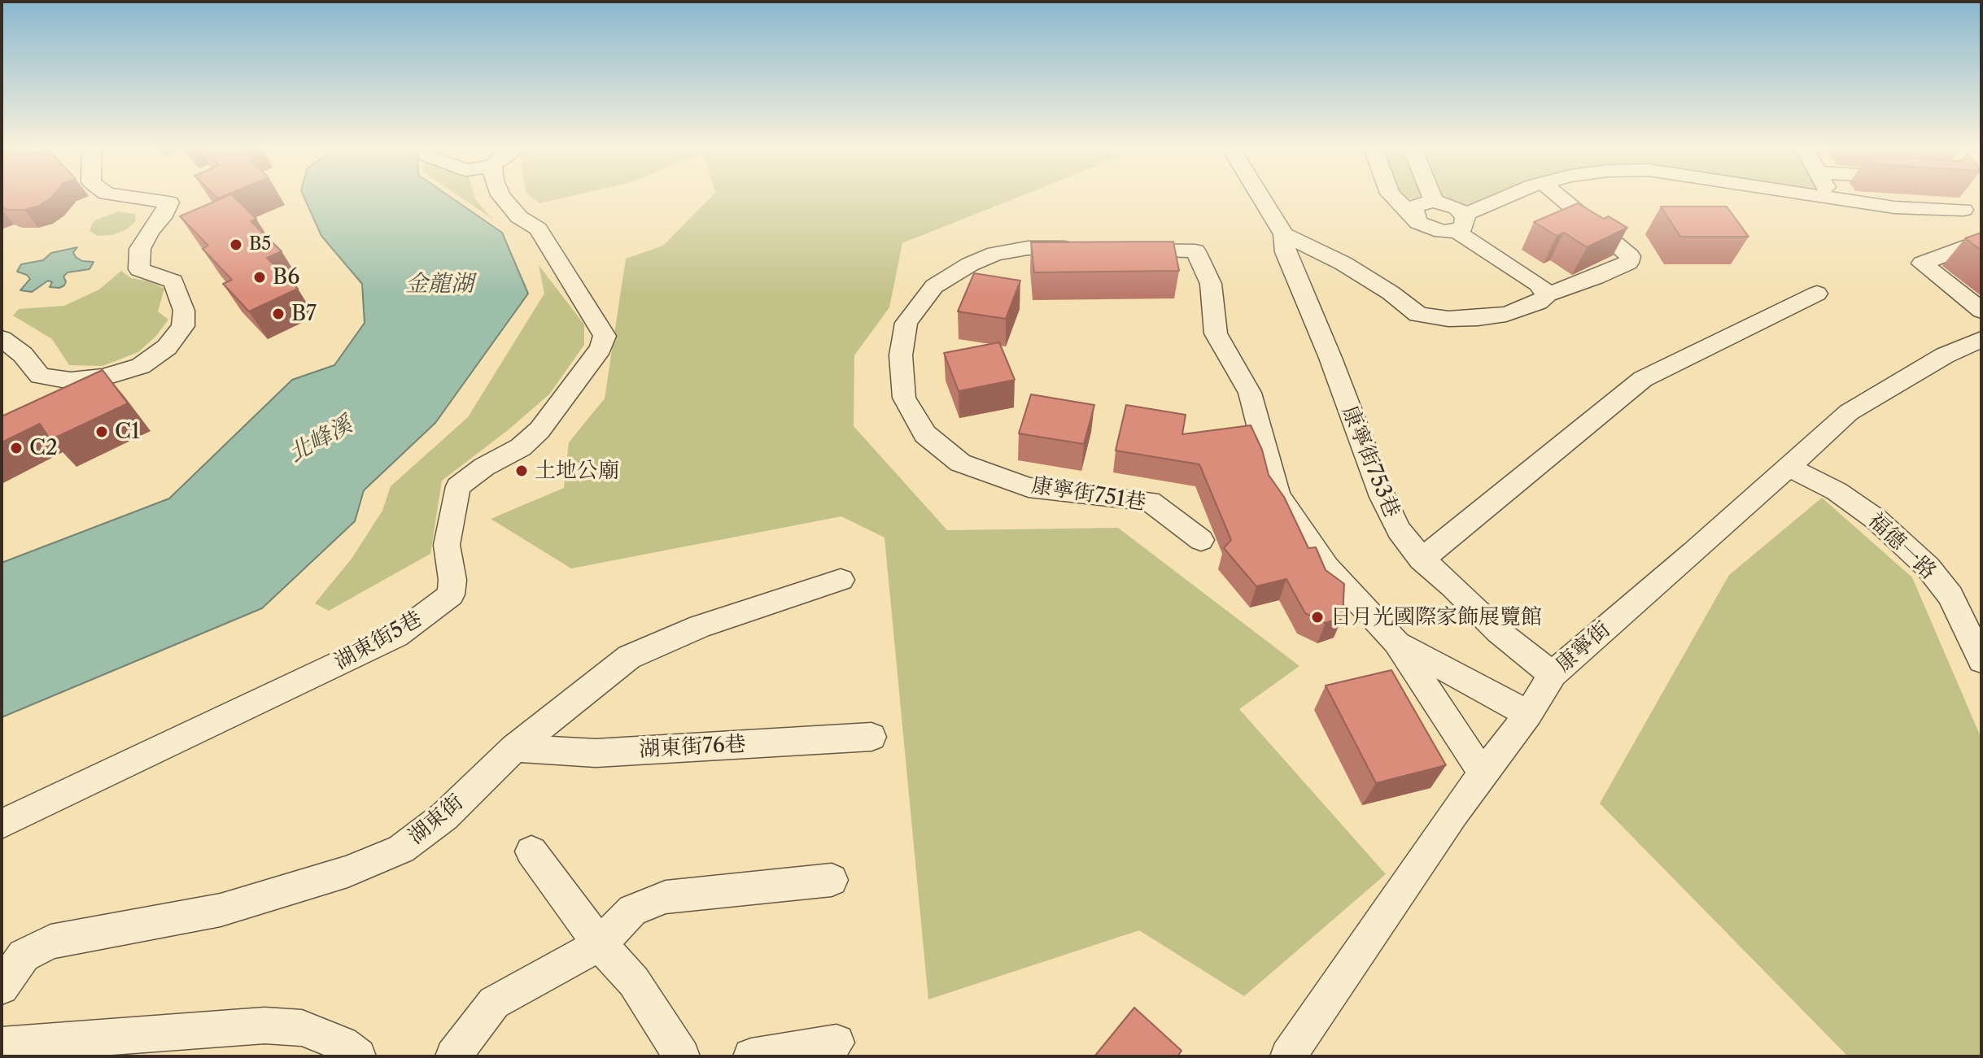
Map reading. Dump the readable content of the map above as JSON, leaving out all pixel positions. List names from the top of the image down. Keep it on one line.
{"streets":{"street":["康寧街753巷","康寧街751巷","福德一路","湖東街5巷","康寧街","湖東街76巷","湖東街"]},"crossings":[["康寧街753巷","康寧街"],["福德一路","康寧街"],["湖東街76巷","湖東街"]],"water":["金龍湖","北峰溪"],"places":["B5","B6","B7","C1","C2","土地公廟","日月光國際家飾展覽館"]}
